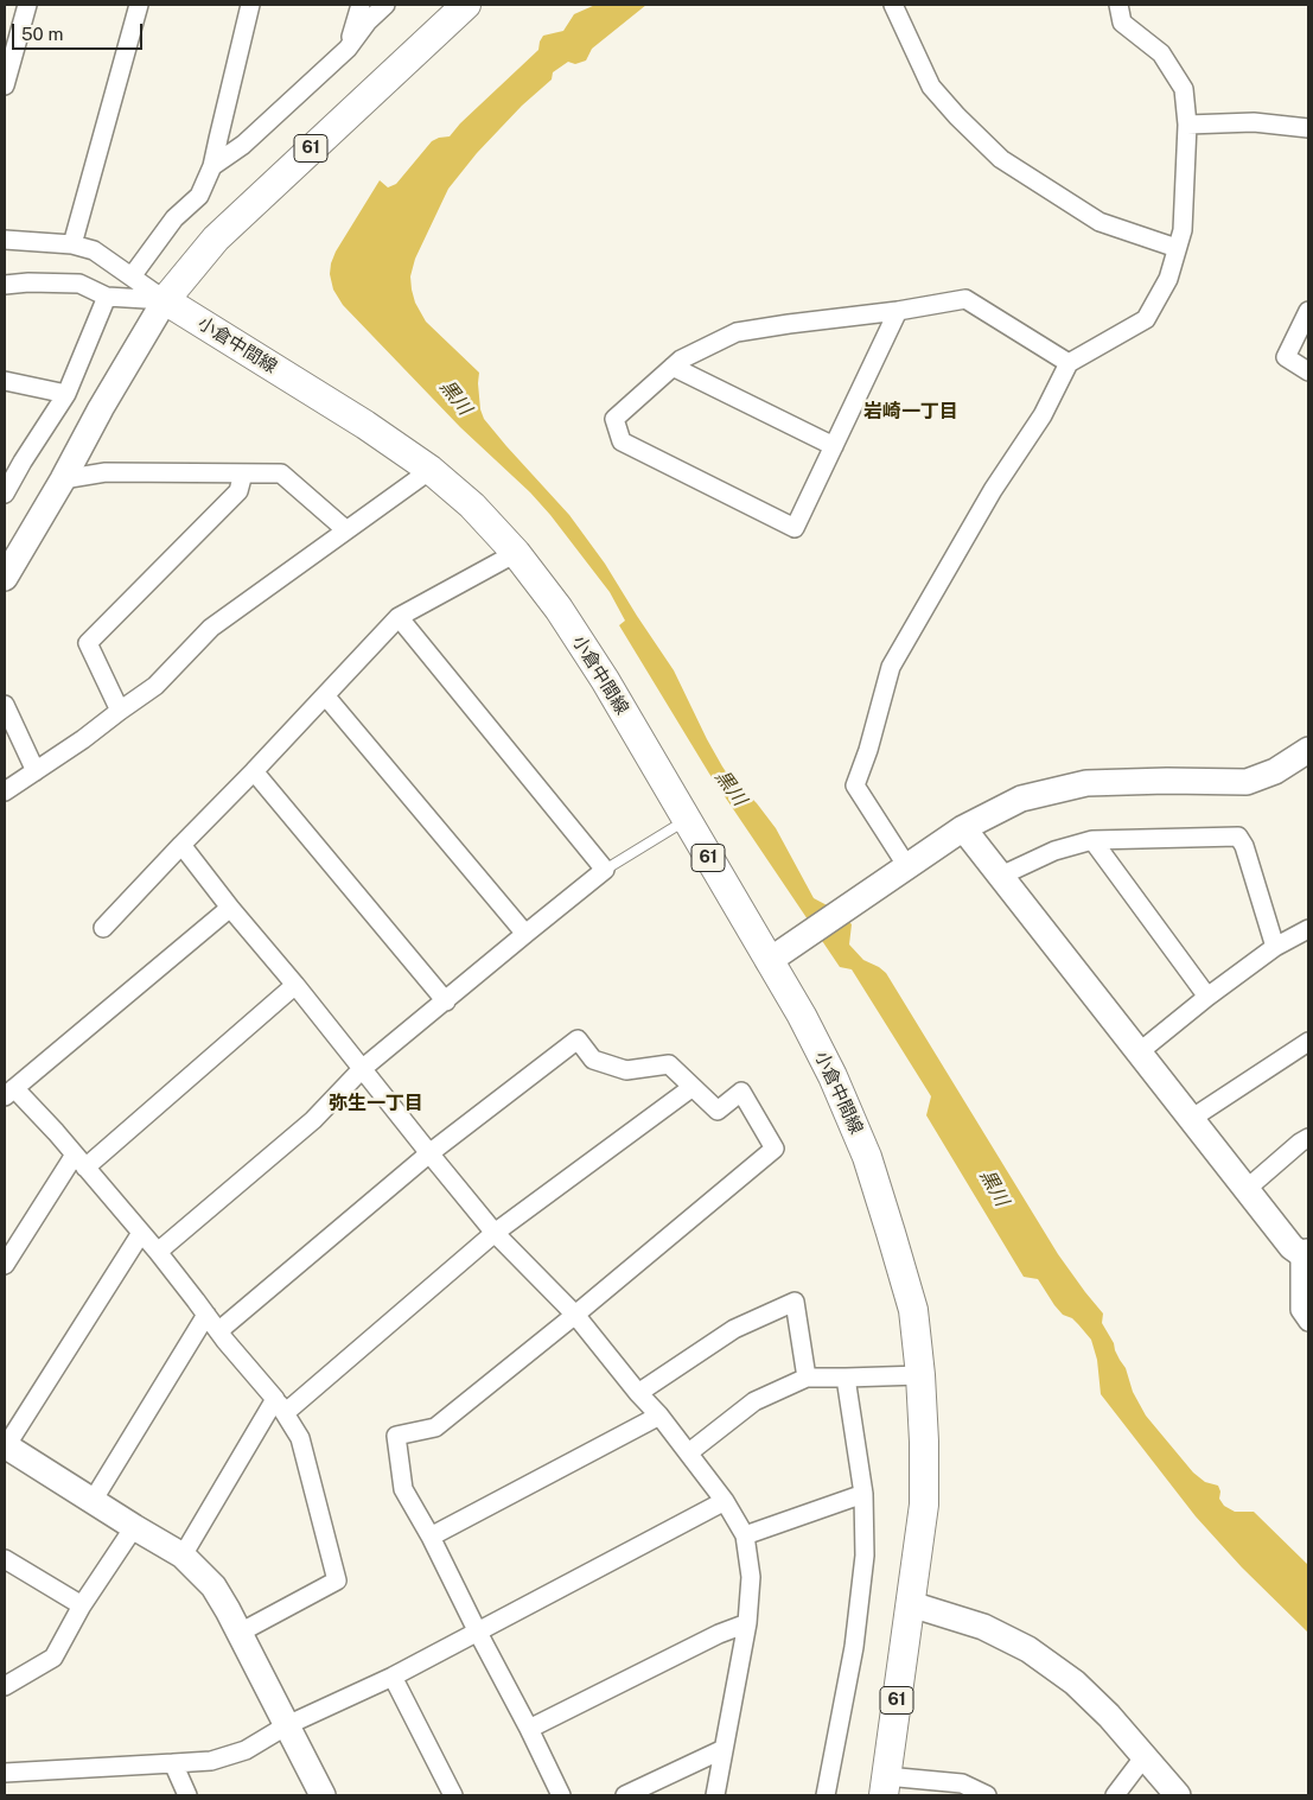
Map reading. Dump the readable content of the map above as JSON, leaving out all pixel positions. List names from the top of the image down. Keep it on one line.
{"streets":{"main road":["61","小倉中間線"]},"crossings":[["61","小倉中間線"]],"districts":["岩崎一丁目","弥生一丁目"],"water":["黒川"],"scale_bar":"50 m"}
